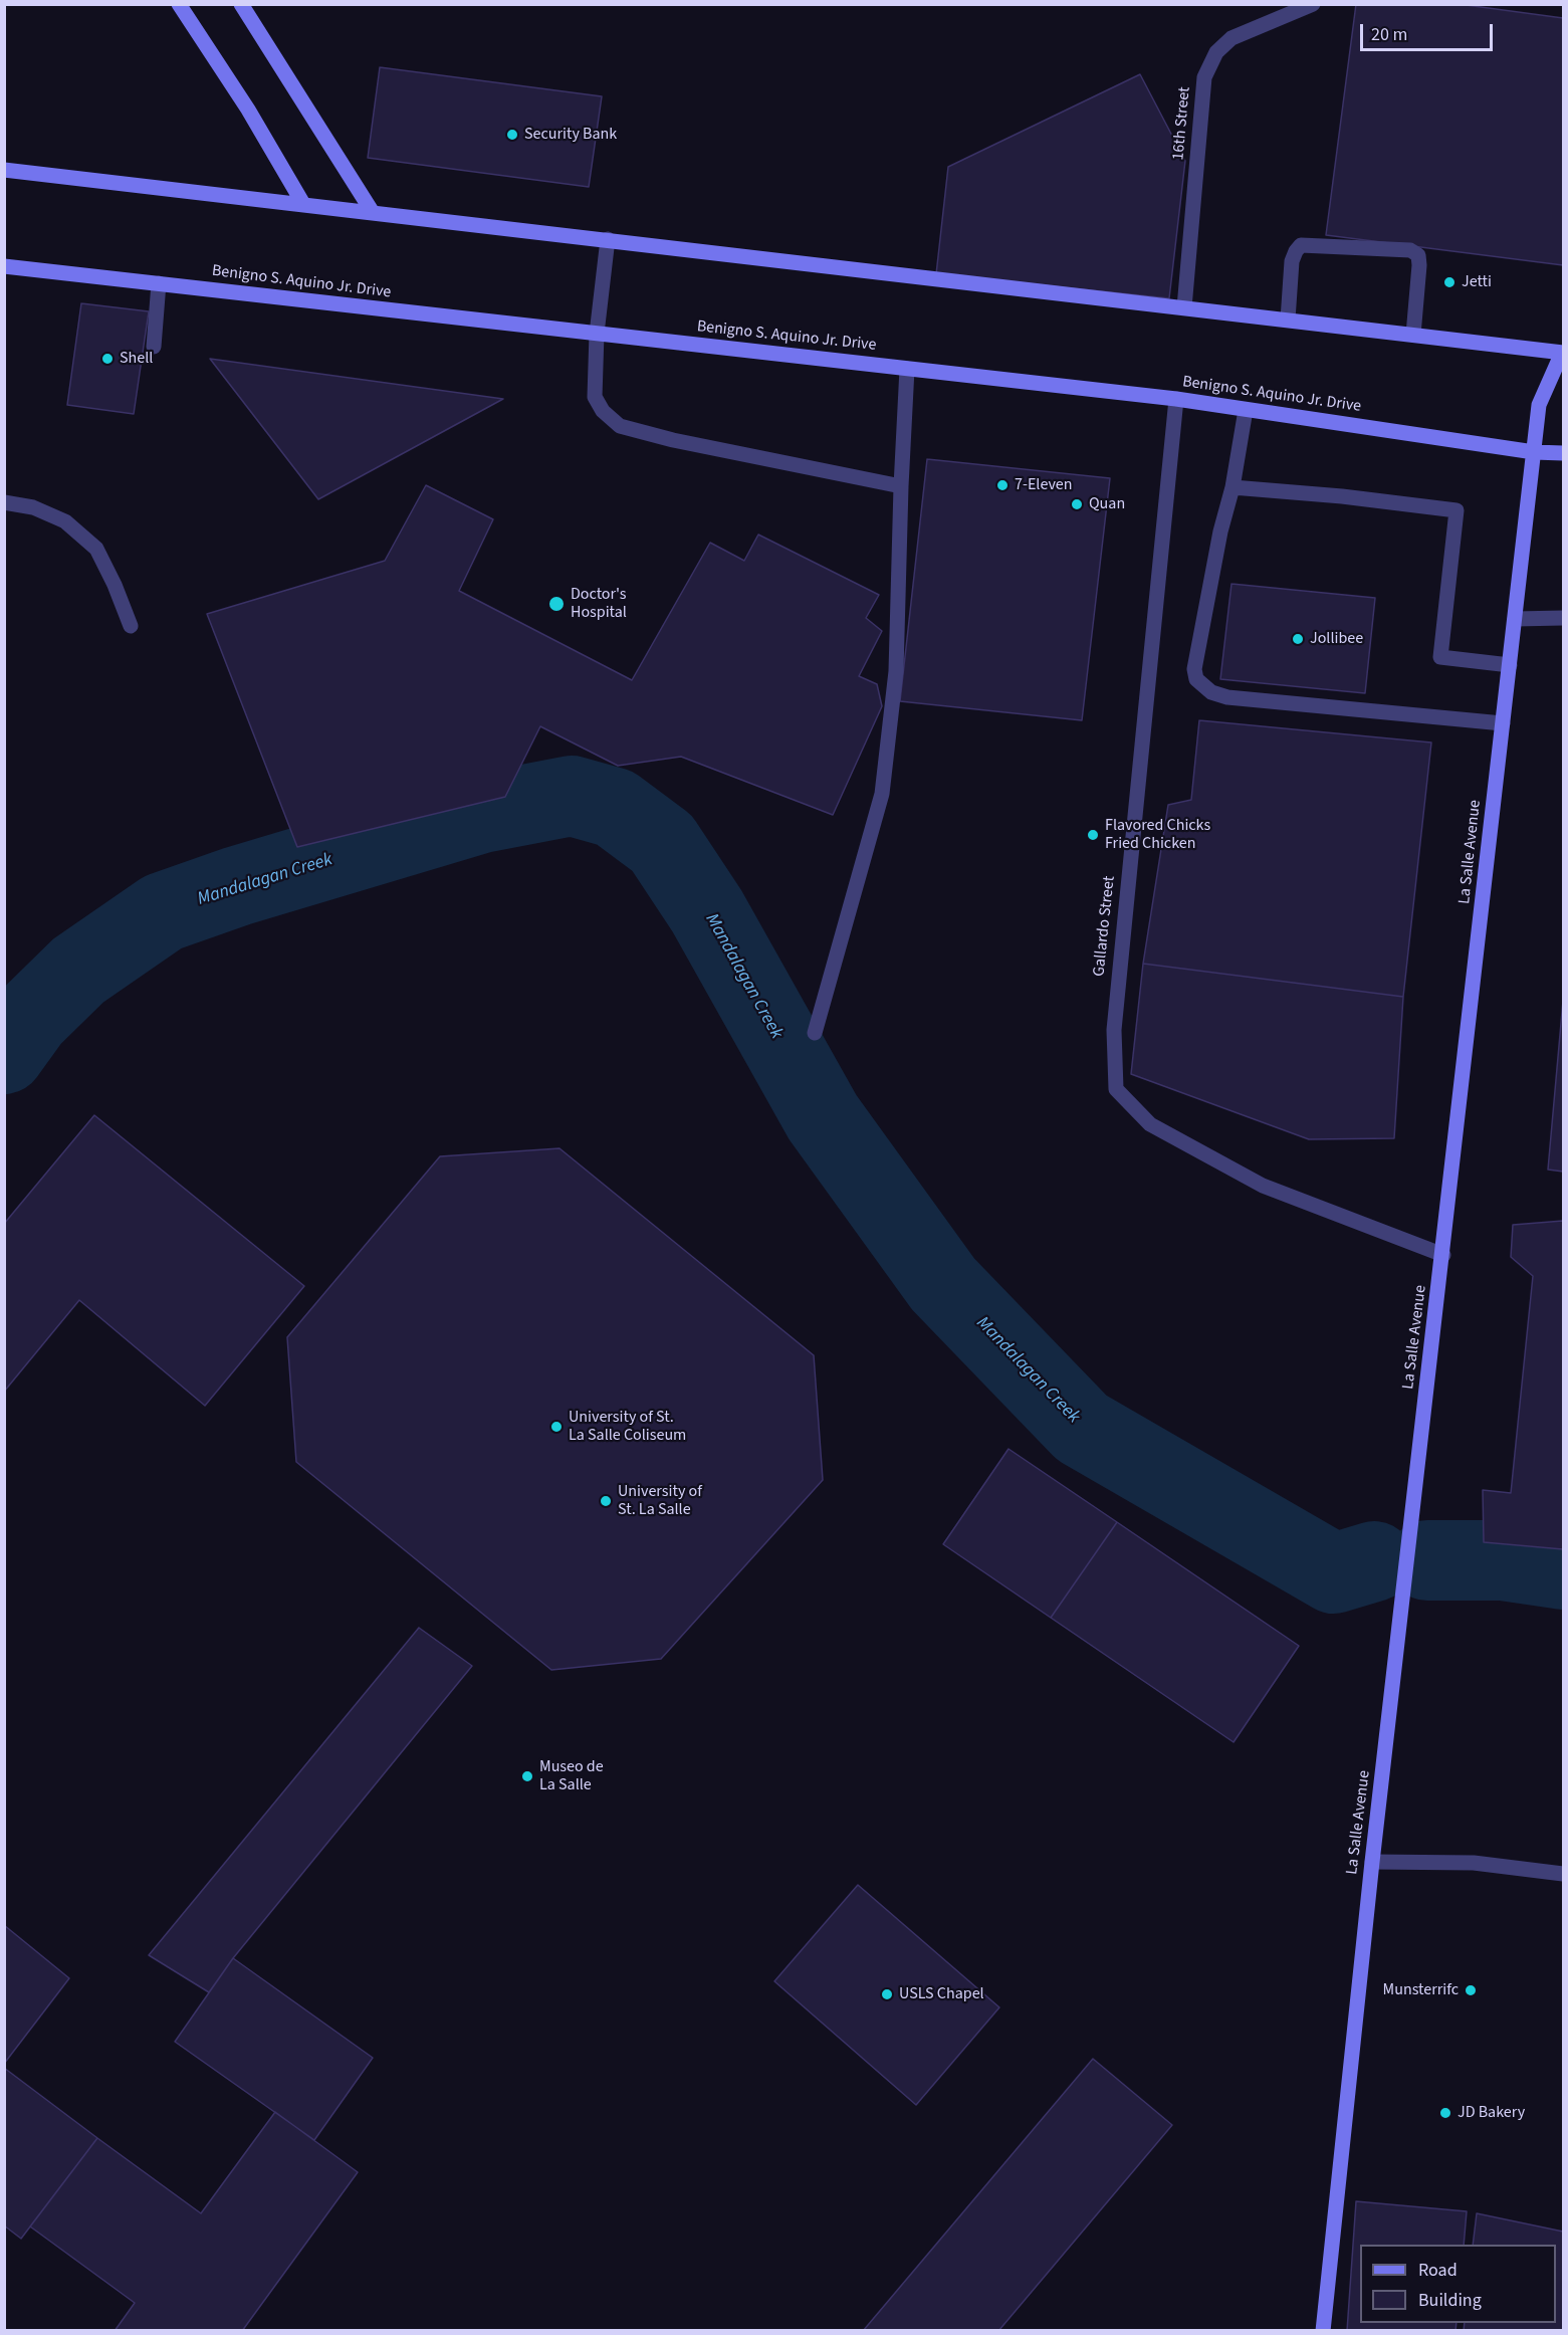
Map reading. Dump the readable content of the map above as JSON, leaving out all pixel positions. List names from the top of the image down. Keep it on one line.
{"streets":{"main road":["Benigno S. Aquino Jr. Drive","La Salle Avenue"],"street":["16th Street","Gallardo Street"]},"crossings":[["Benigno S. Aquino Jr. Drive","La Salle Avenue"],["Benigno S. Aquino Jr. Drive","Gallardo Street"],["La Salle Avenue","Gallardo Street"]],"water":["Mandalagan Creek"],"places":["Security Bank","Jetti","Shell","7-Eleven","Quan","Doctor's Hospital","Jollibee","Flavored Chicks Fried Chicken","University of St. La Salle Coliseum","University of St. La Salle","Museo de La Salle","Munsterrifc","USLS Chapel","JD Bakery"],"legend":["Road","Building"],"scale_bar":"20 m"}
